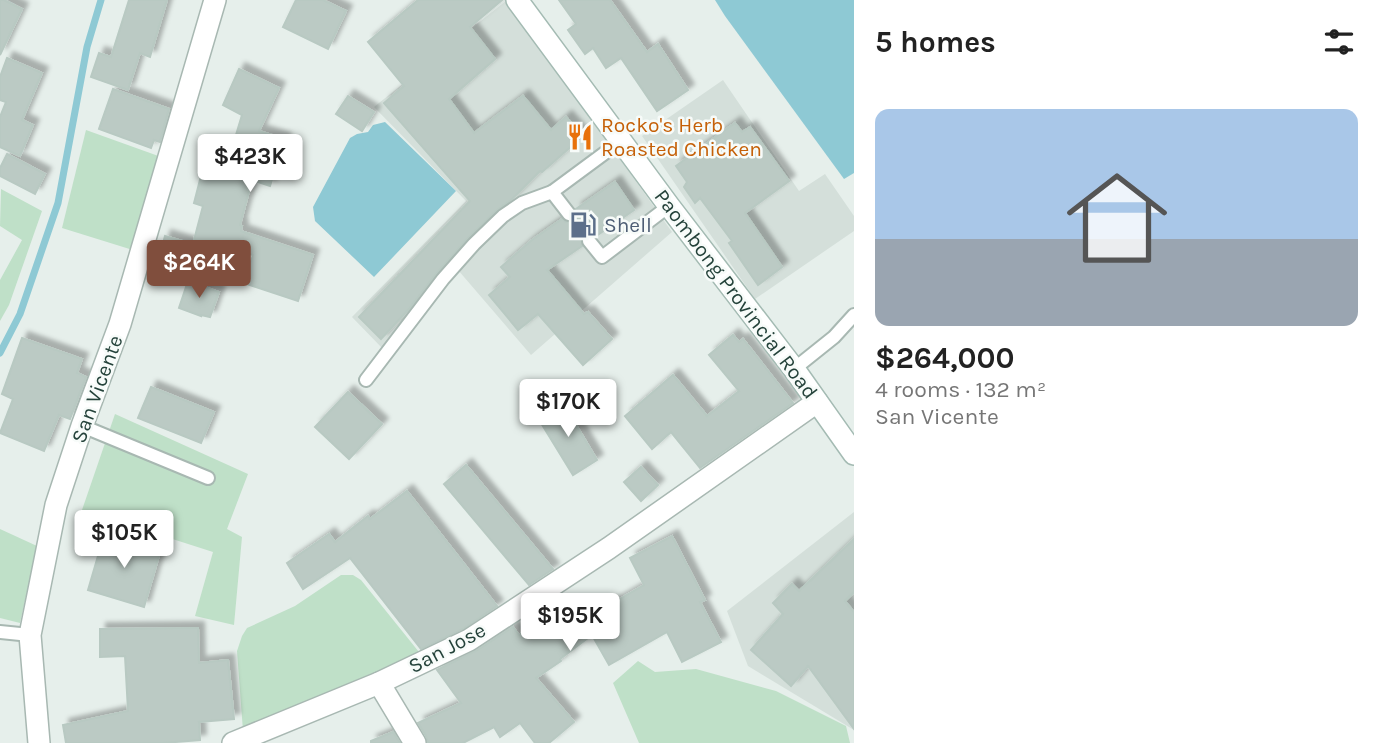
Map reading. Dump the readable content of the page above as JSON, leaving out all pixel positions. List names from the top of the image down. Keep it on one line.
{"streets":{"street":["Paombong Provincial Road","San Vicente","San Jose"]},"crossings":[["Paombong Provincial Road","San Jose"]],"places":{"restaurant":["Rocko's Herb Roasted Chicken"],"fuel station":["Shell"]},"page":{"heading":"5 homes","list":[{"name":"$264,000","note":"4 rooms · 132 m² · San Vicente"}],"price":["$423K","$264K","$170K","$105K","$195K"]}}
